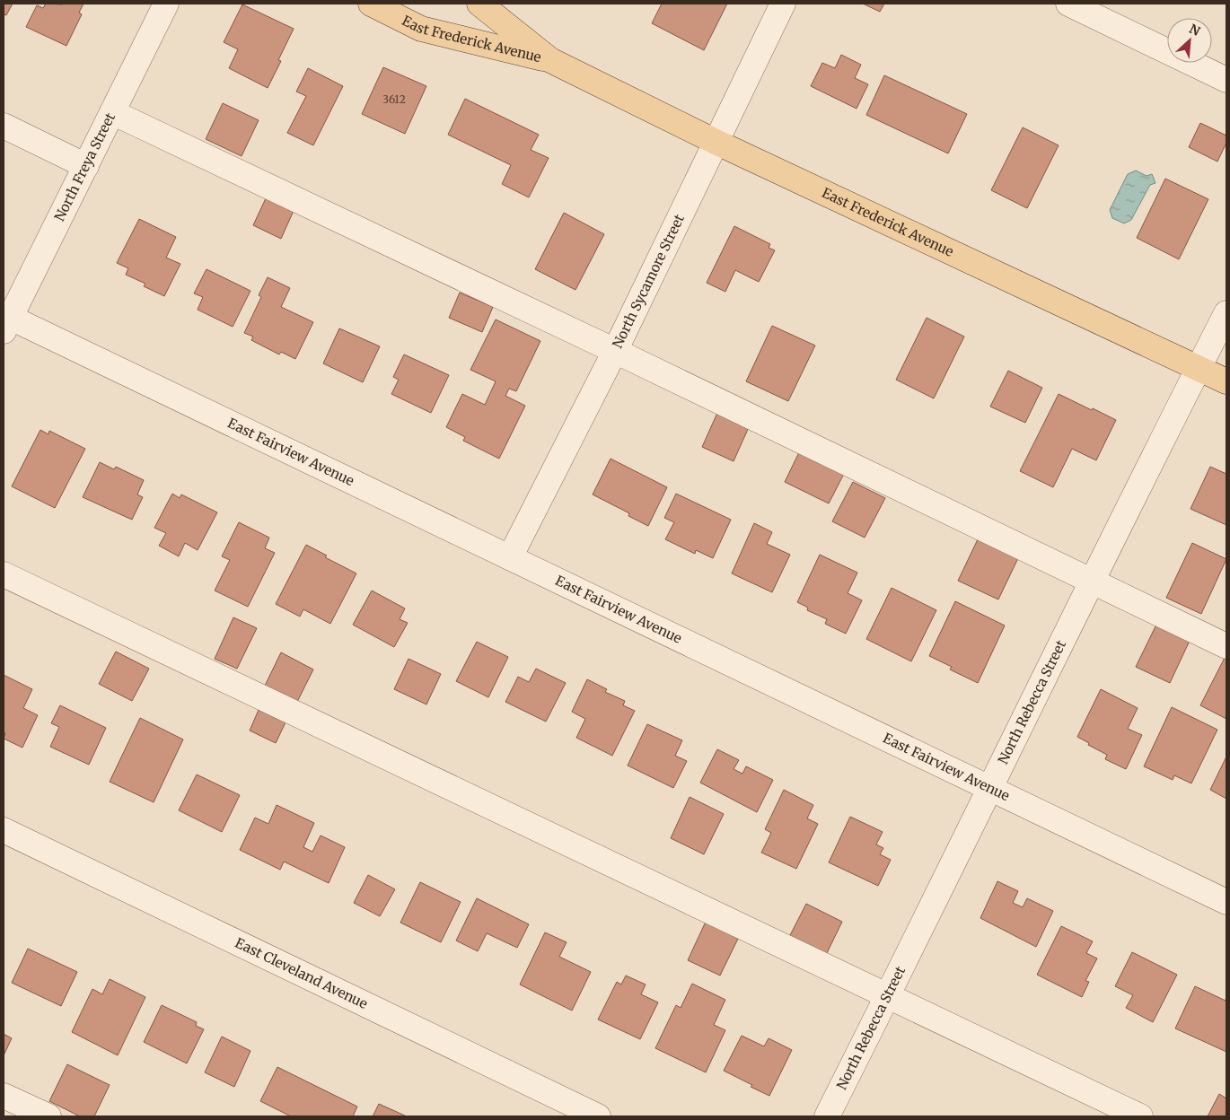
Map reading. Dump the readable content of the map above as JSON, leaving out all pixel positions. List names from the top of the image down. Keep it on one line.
{"streets":{"main road":["East Frederick Avenue"],"street":["North Freya Street","North Sycamore Street","East Fairview Avenue","North Rebecca Street","East Cleveland Avenue"]},"crossings":[["East Frederick Avenue","North Sycamore Street"],["East Frederick Avenue","North Rebecca Street"],["North Freya Street","East Fairview Avenue"],["North Sycamore Street","East Fairview Avenue"],["East Fairview Avenue","North Rebecca Street"]],"house_numbers":["3612"],"north":"top right"}
